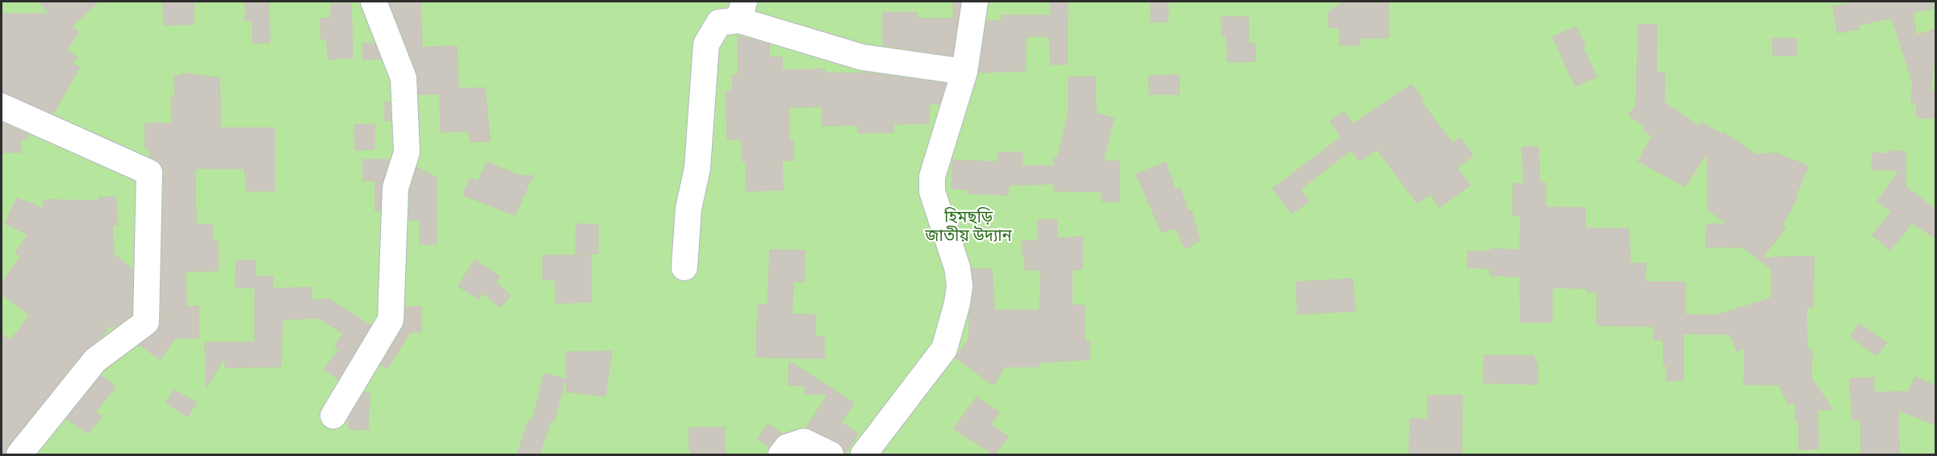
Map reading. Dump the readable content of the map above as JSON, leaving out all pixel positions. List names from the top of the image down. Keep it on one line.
{"parks":["হিমছড়ি জাতীয় উদ্যান"]}
